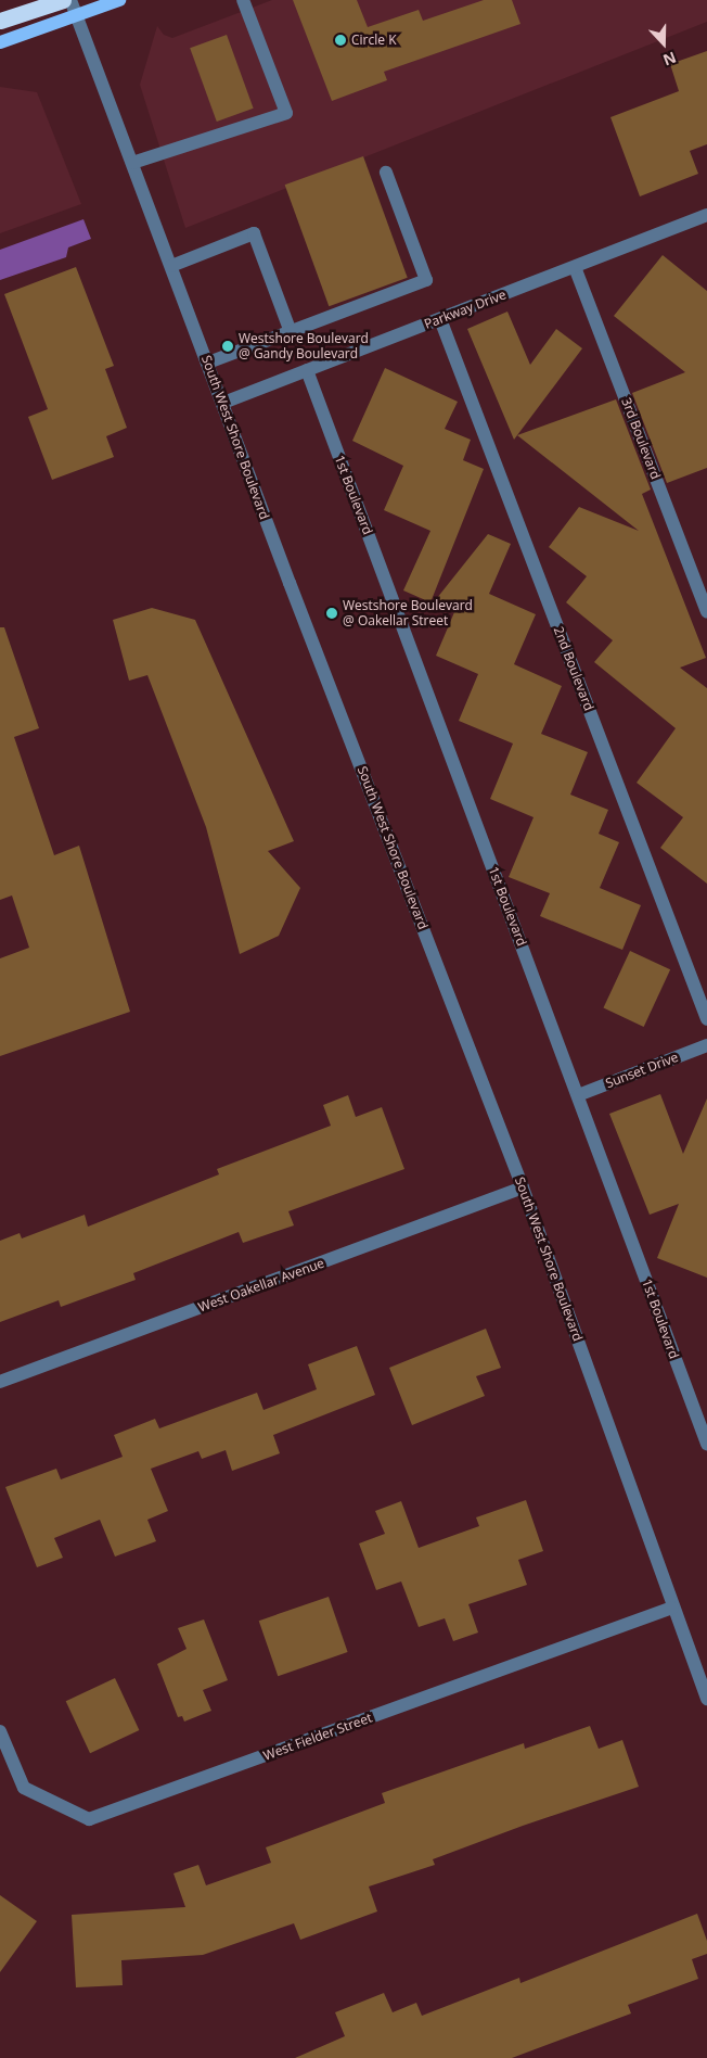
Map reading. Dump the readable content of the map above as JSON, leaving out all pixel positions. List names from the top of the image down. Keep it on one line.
{"streets":{"street":["Parkway Drive","South West Shore Boulevard","3rd Boulevard","1st Boulevard","2nd Boulevard","Sunset Drive","West Oakellar Avenue","West Fielder Street"]},"crossings":[["Parkway Drive","South West Shore Boulevard"],["Parkway Drive","3rd Boulevard"],["Parkway Drive","1st Boulevard"],["Parkway Drive","2nd Boulevard"],["South West Shore Boulevard","West Oakellar Avenue"],["South West Shore Boulevard","West Fielder Street"],["1st Boulevard","Sunset Drive"]],"places":["Circle K","Westshore Boulevard @ Gandy Boulevard","Westshore Boulevard @ Oakellar Street"],"north":"bottom"}
